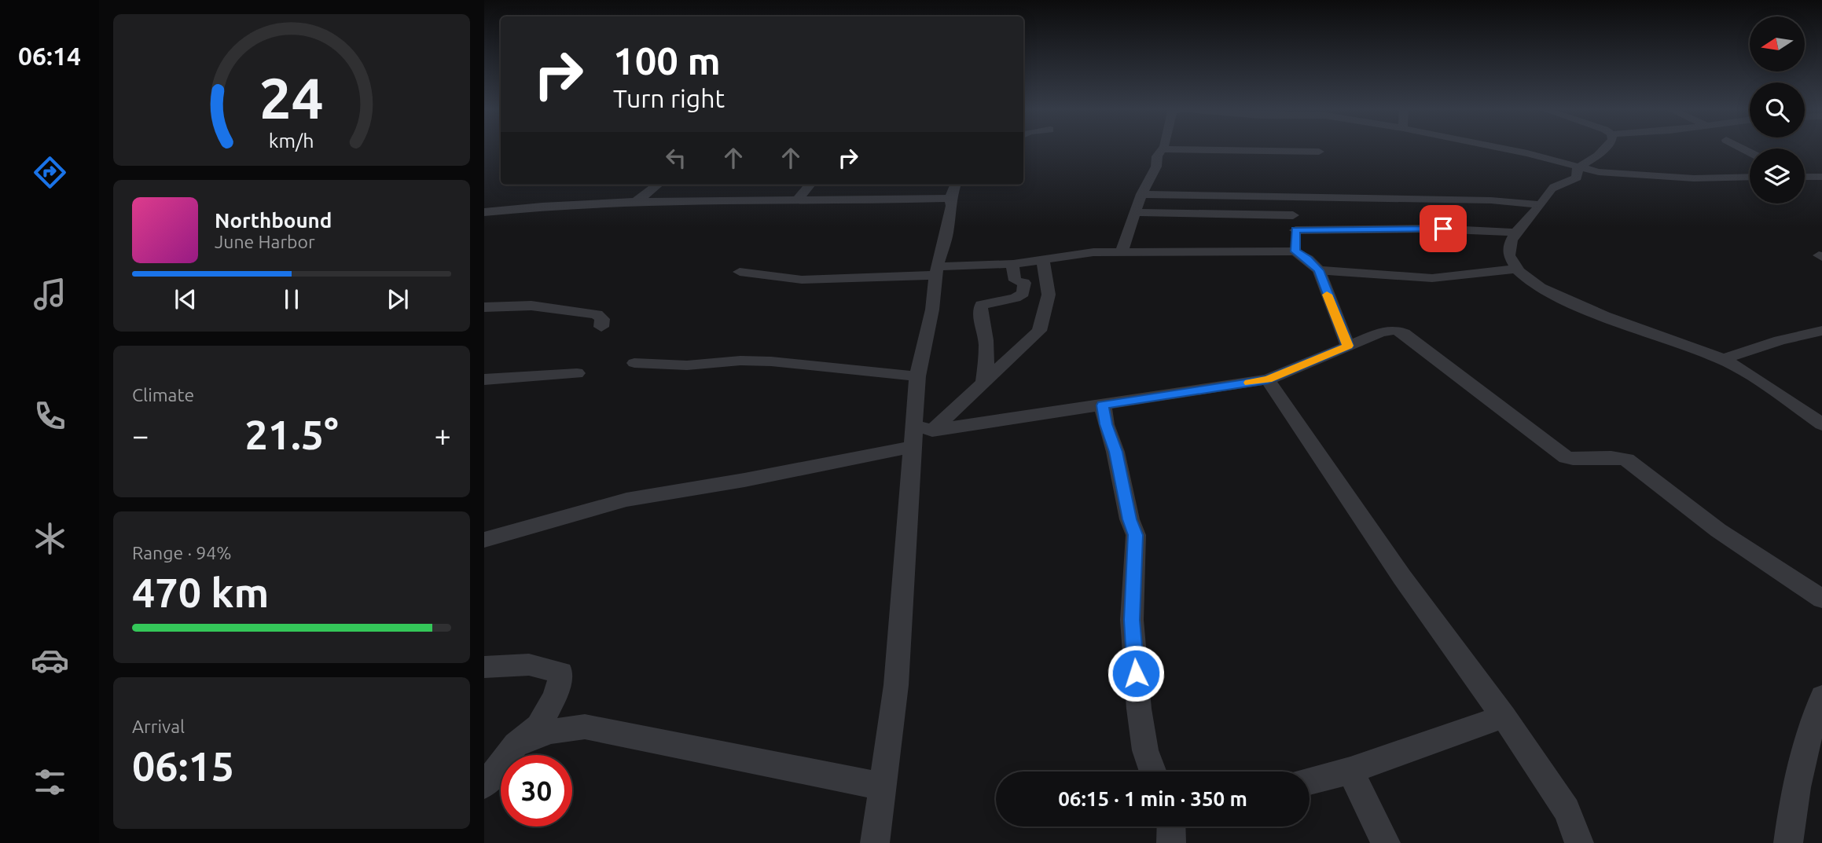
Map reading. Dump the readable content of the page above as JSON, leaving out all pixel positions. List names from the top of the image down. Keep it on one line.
{"north":"left","page":{"tabs":"06:14","turn":["100 m","Turn right"],"song":["Northbound","June Harbor"],"tile":["Climate",["Range · 94%","470 km"],["Arrival","06:15"]],"heat":["−","21.5°","+"],"limit":"30","trip":"06:15 · 1 min · 350 m","gauge":["24","km/h"]}}
